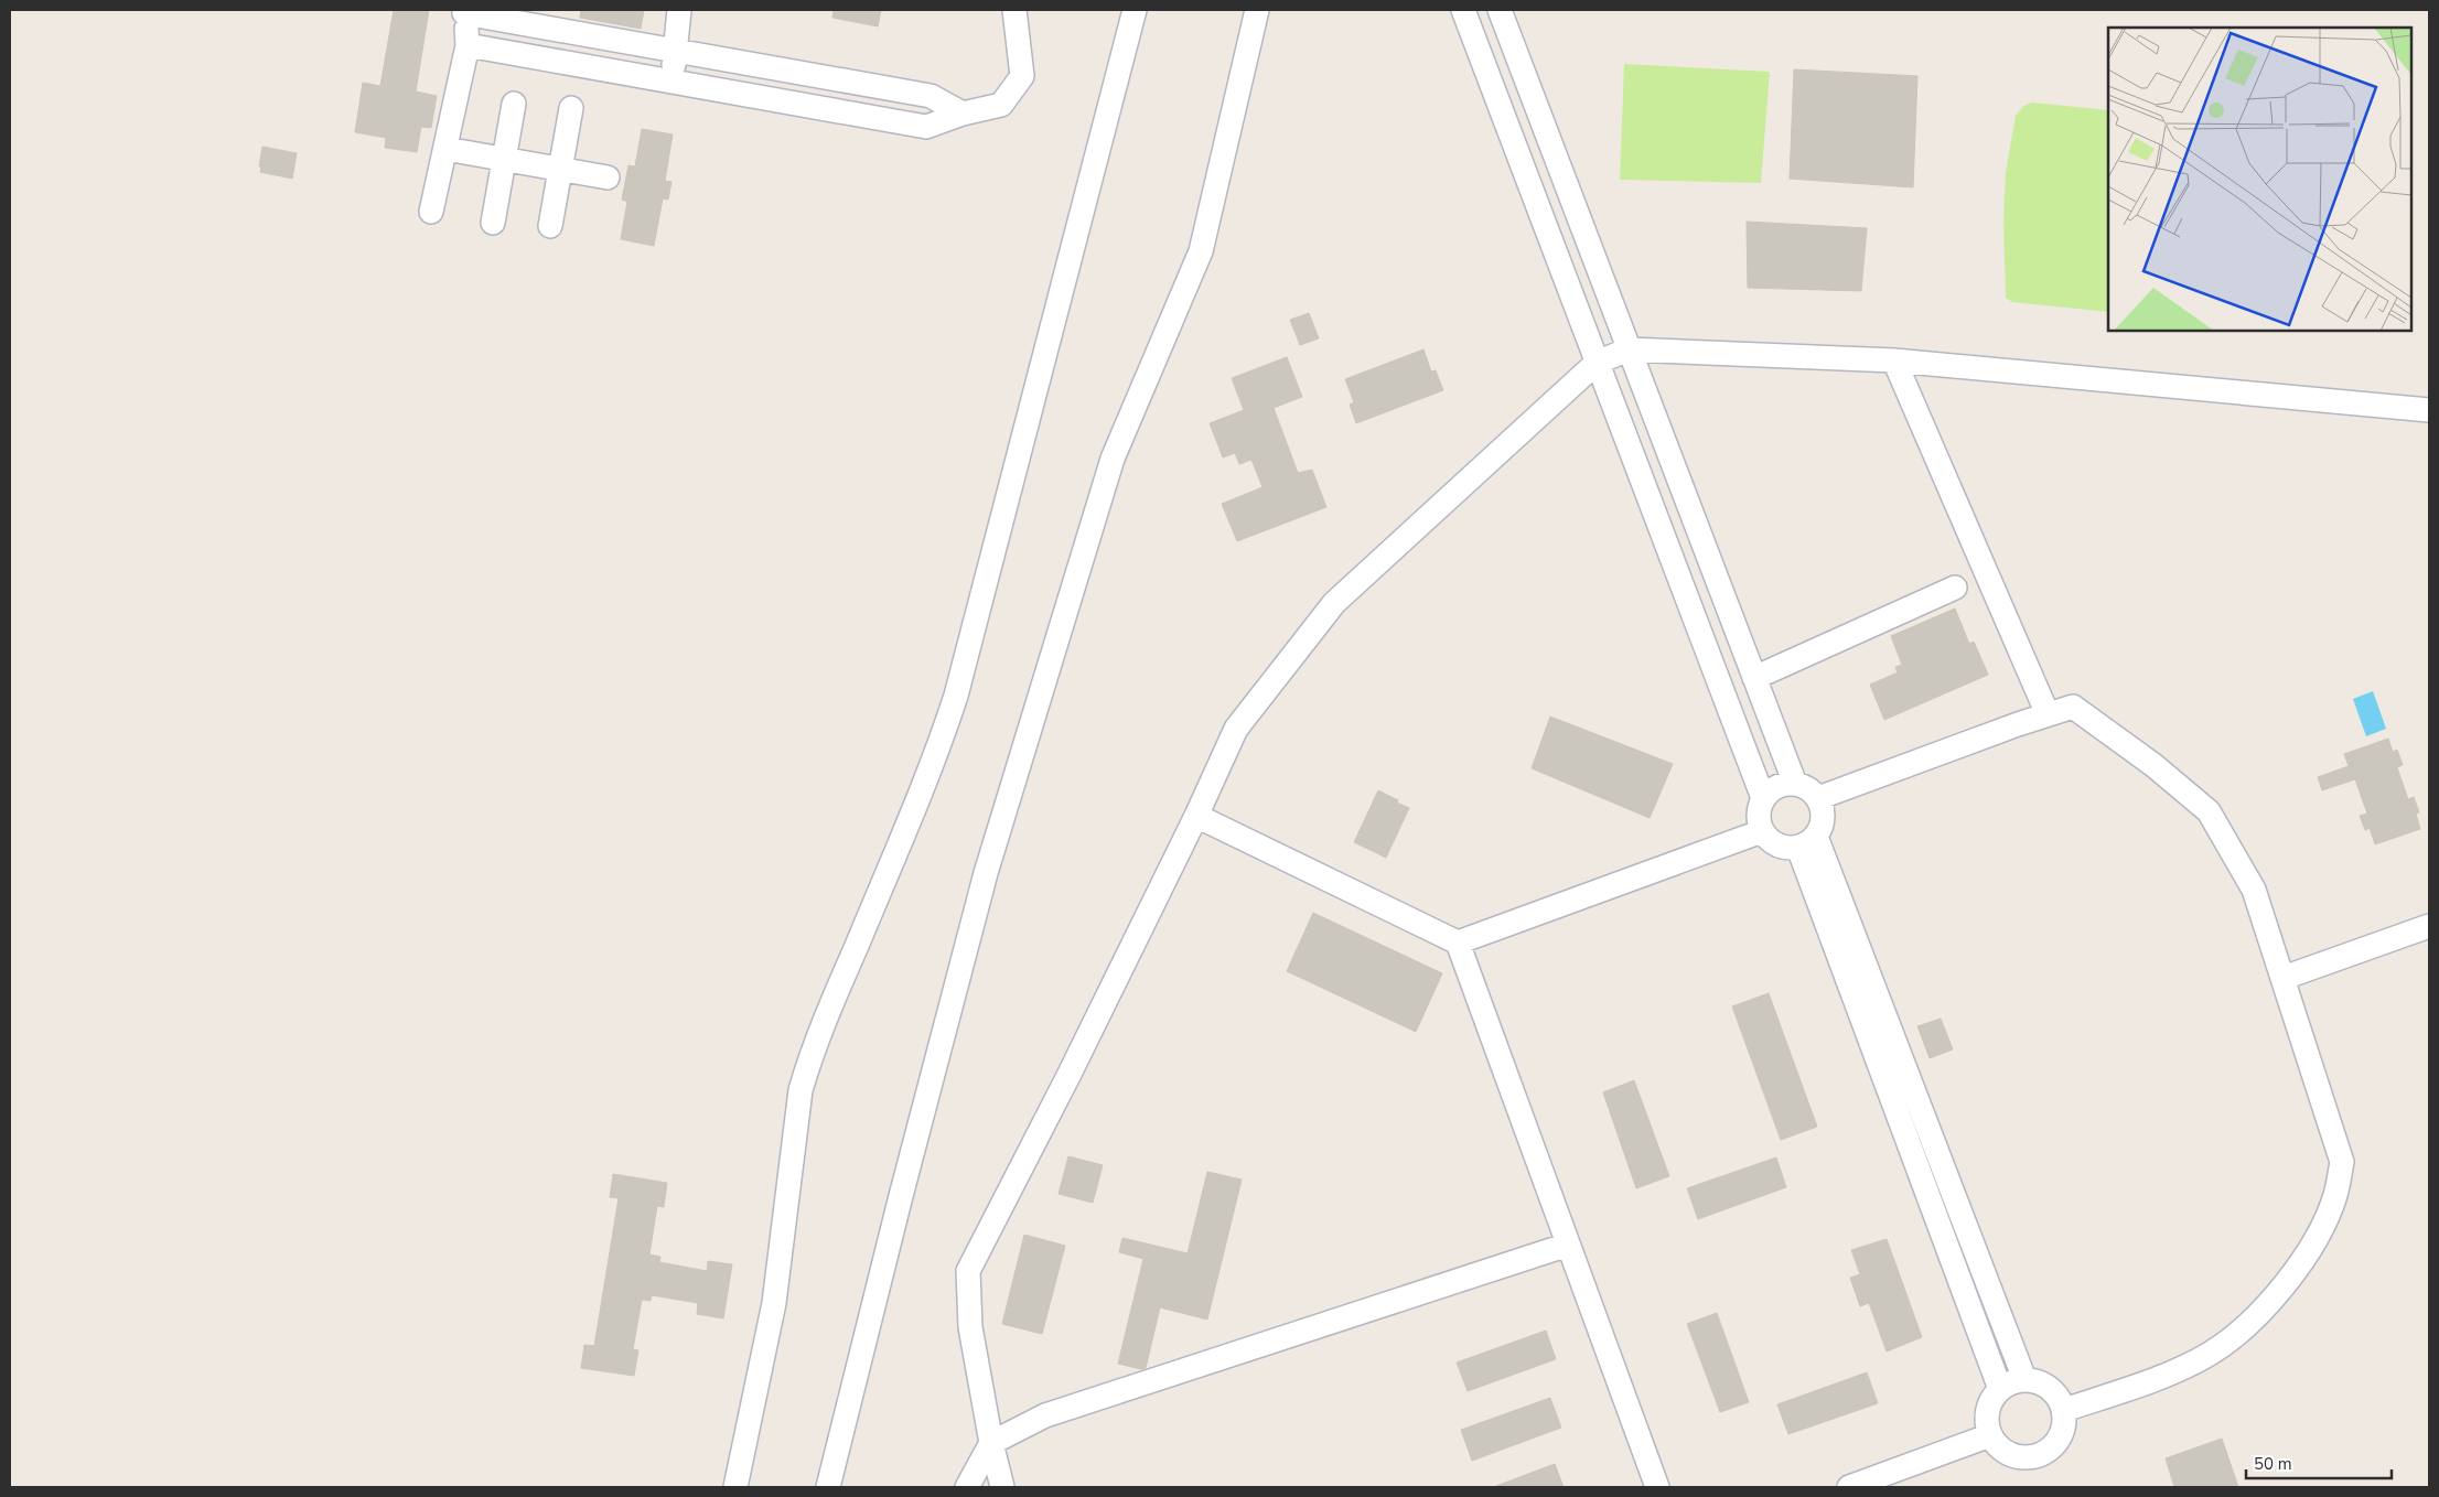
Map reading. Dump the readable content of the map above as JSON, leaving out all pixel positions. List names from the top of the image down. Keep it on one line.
{"scale_bar":"50 m"}
